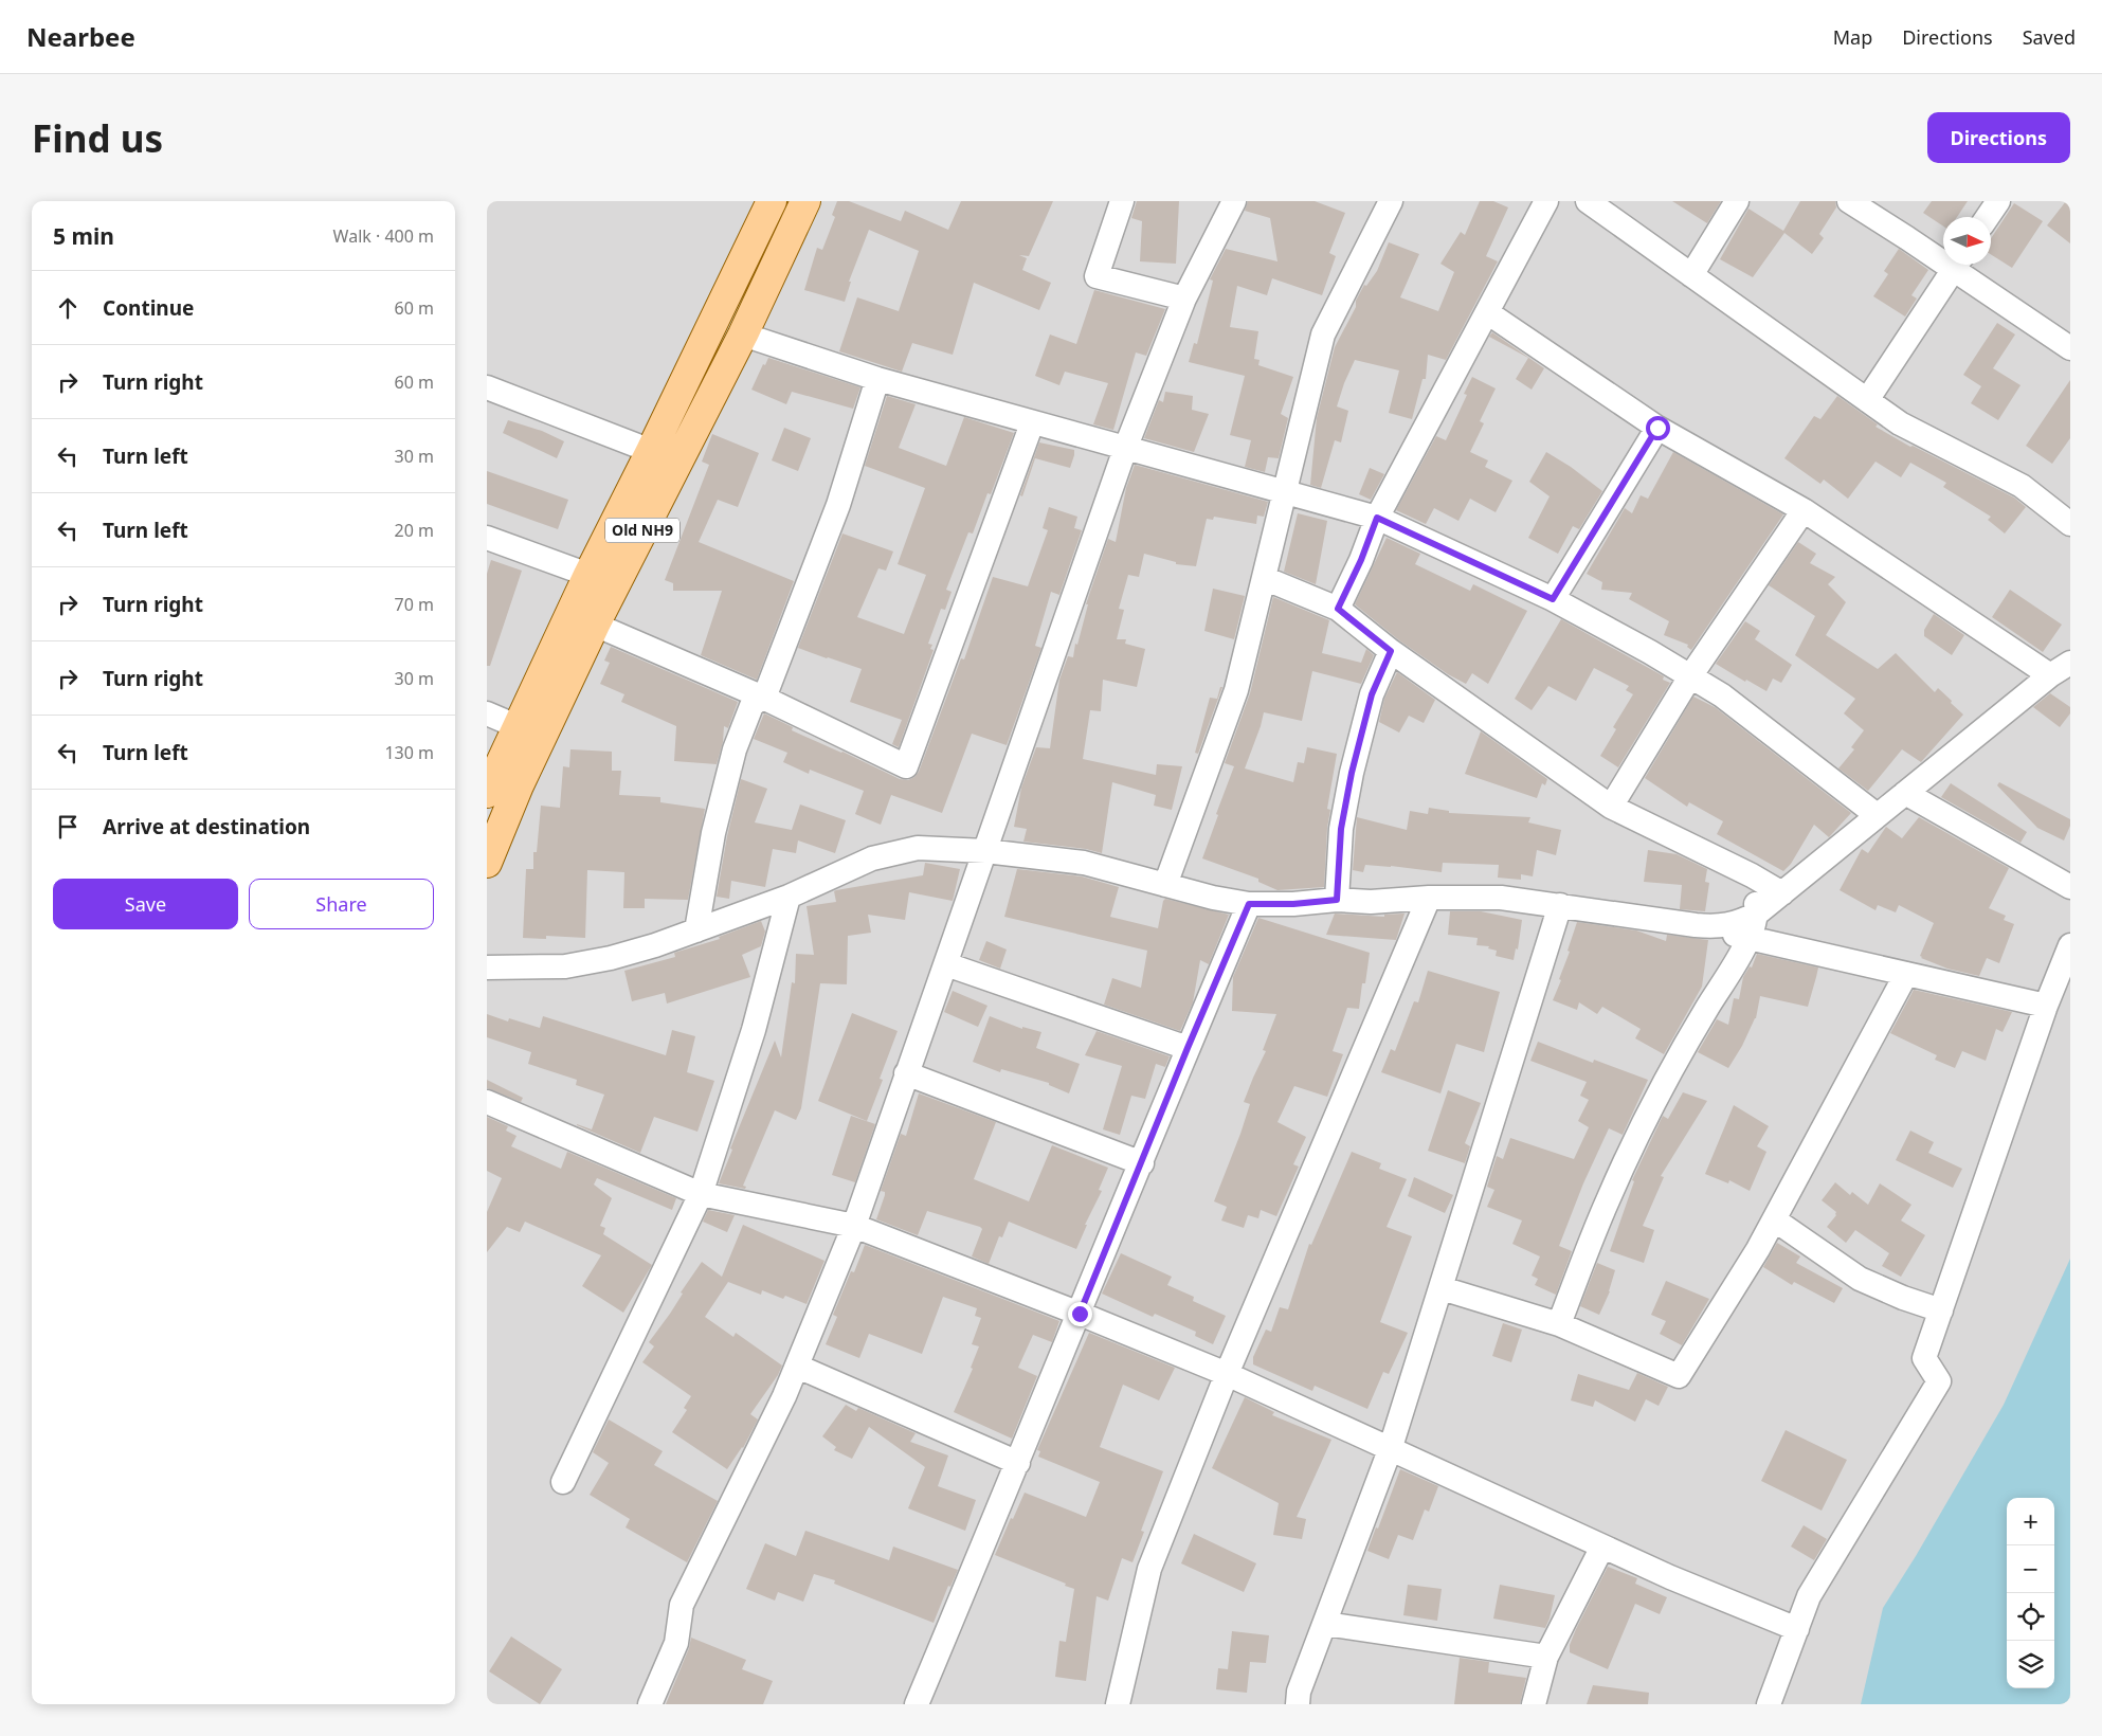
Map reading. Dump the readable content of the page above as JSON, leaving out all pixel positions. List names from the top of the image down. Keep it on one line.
{"streets":{"main road":["Old NH9"]},"north":"right","page":{"header":"Nearbee","nav":["Map","Directions","Saved"],"buttons":["Directions",["Save","Share"]],"title":"Find us","heading":["5 min","Walk · 400 m"],"list":[["Continue","60 m"],["Turn right","60 m"],["Turn left","30 m"],["Turn left","20 m"],["Turn right","70 m"],["Turn right","30 m"],["Turn left","130 m"],"Arrive at destination"],"map_buttons":["+","−"]}}
